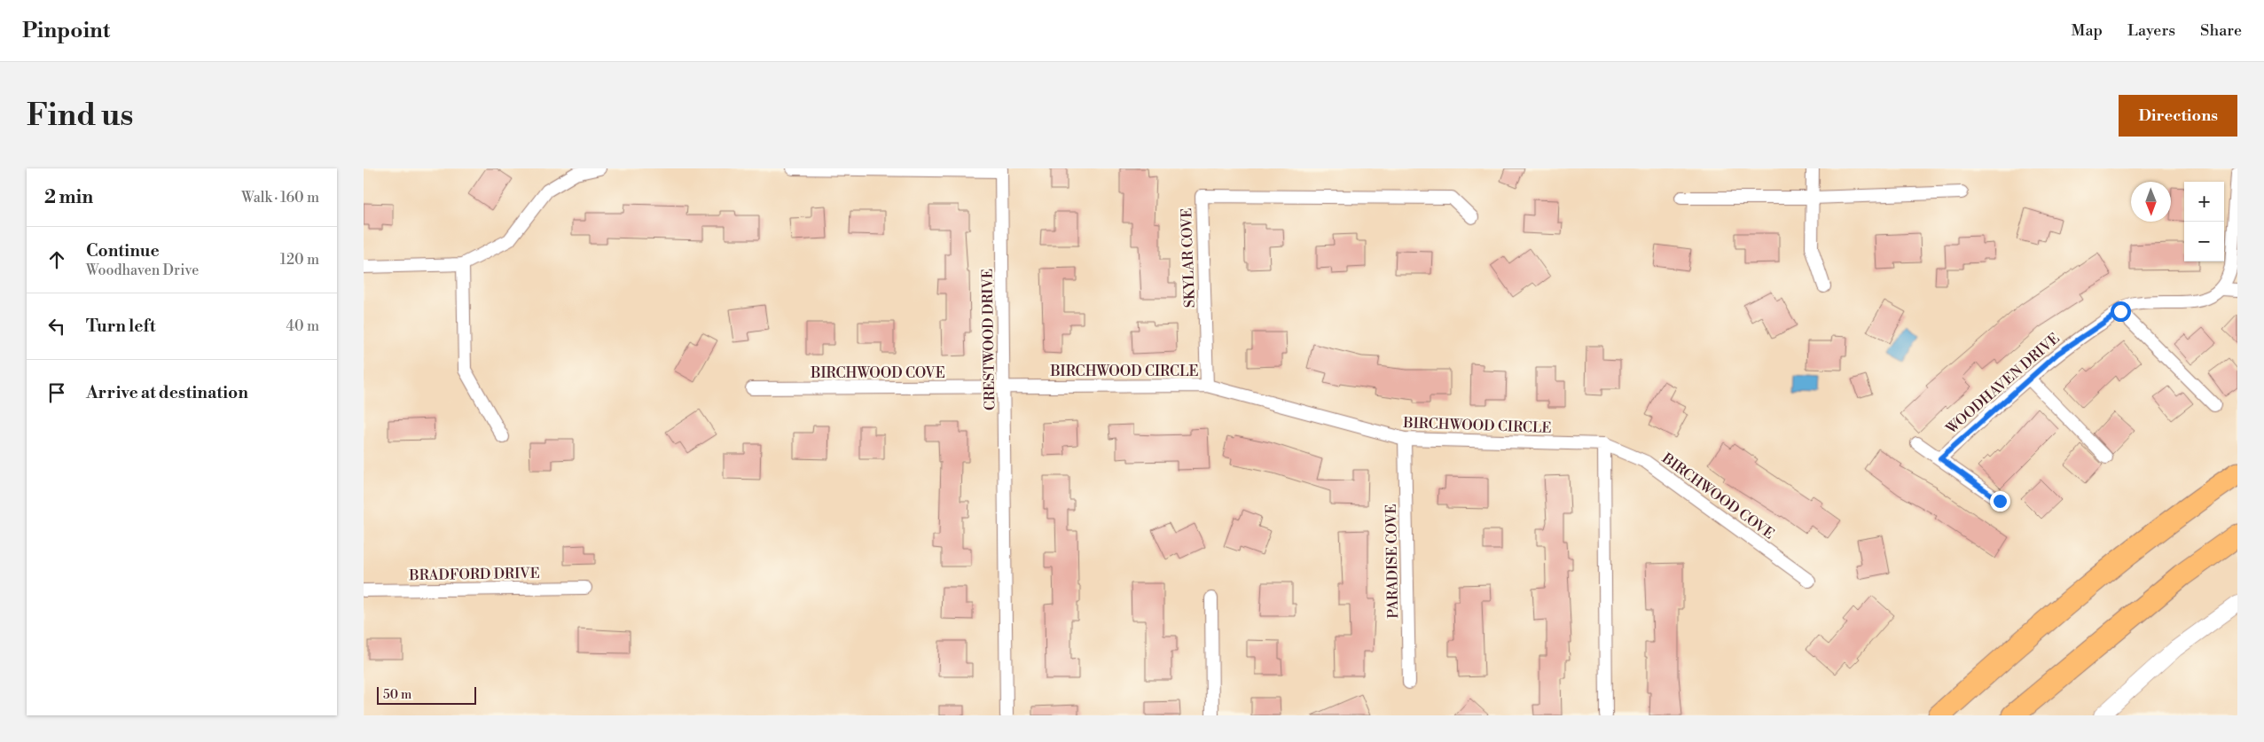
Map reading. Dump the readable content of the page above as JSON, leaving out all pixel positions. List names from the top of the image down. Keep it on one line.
{"streets":{"street":["SKYLAR COVE","CRESTWOOD DRIVE","BIRCHWOOD CIRCLE","BIRCHWOOD COVE","WOODHAVEN DRIVE","PARADISE COVE","BRADFORD DRIVE"]},"crossings":[["SKYLAR COVE","BIRCHWOOD CIRCLE"],["CRESTWOOD DRIVE","BIRCHWOOD CIRCLE"],["CRESTWOOD DRIVE","BIRCHWOOD COVE"],["BIRCHWOOD CIRCLE","BIRCHWOOD COVE"],["BIRCHWOOD CIRCLE","PARADISE COVE"]],"scale_bar":"50 m","north":"bottom","page":{"header":"Pinpoint","nav":["Map","Layers","Share"],"buttons":"Directions","title":"Find us","heading":["2 min","Walk · 160 m"],"map_buttons":["+","−"],"list":[["Continue","Woodhaven Drive","120 m"],["Turn left","40 m"],"Arrive at destination"],"scale":"50 m"}}
